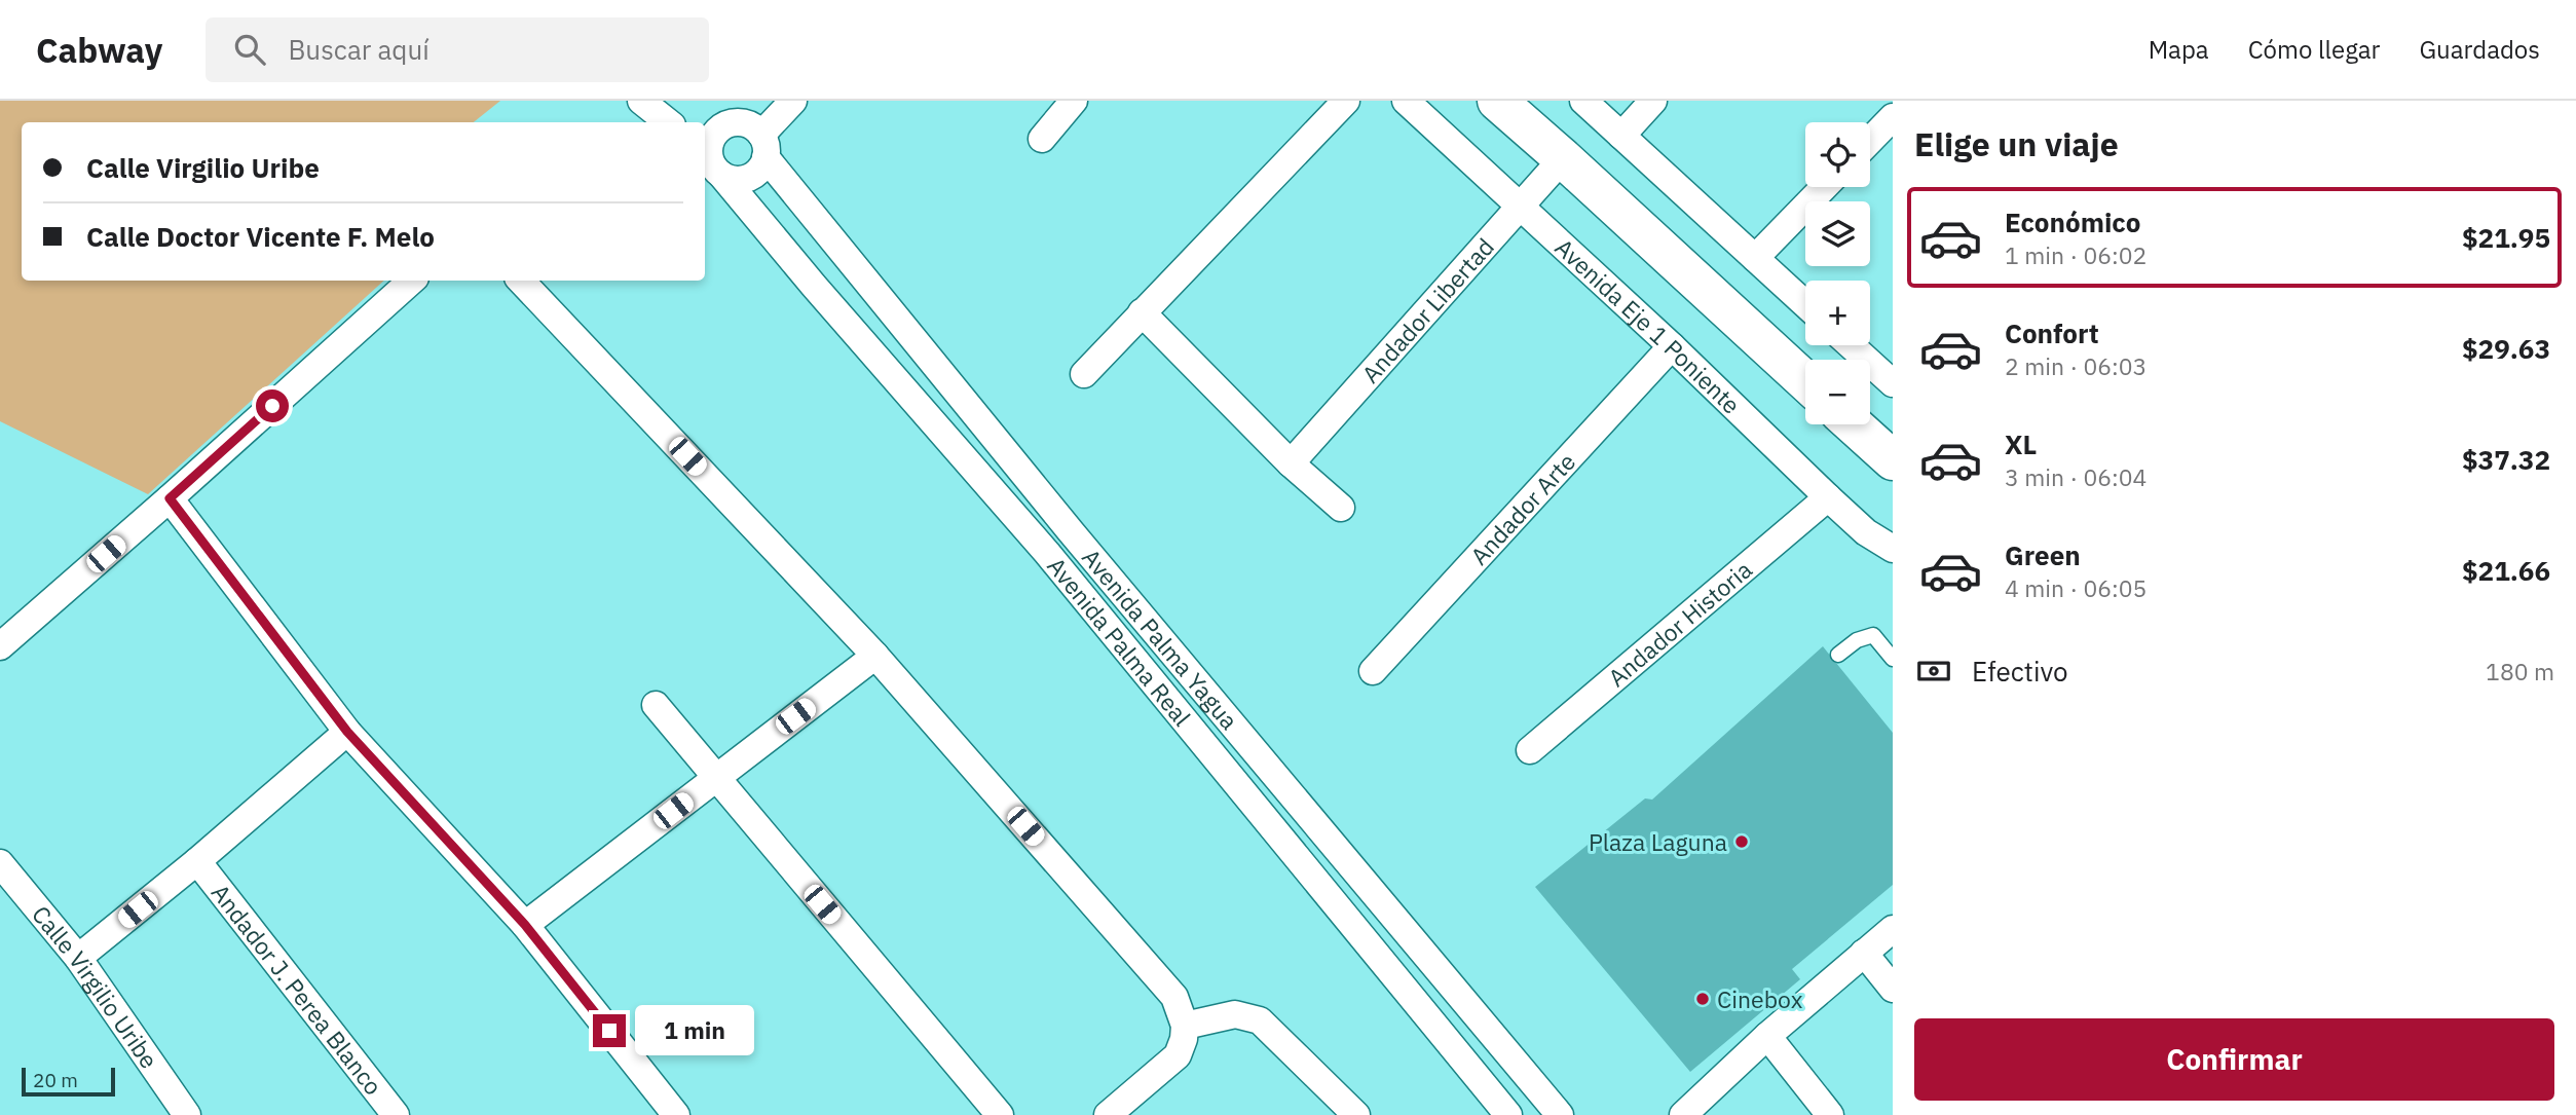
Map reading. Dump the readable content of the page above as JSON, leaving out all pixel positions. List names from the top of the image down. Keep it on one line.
{"streets":{"street":["Andador Libertad","Avenida Eje 1 Poniente","Andador Arte","Andador Historia","Avenida Palma Yagua","Avenida Palma Real","Calle Virgilio Uribe","Andador J. Perea Blanco"]},"crossings":[["Andador Libertad","Avenida Eje 1 Poniente"],["Avenida Eje 1 Poniente","Andador Arte"],["Avenida Eje 1 Poniente","Andador Historia"],["Avenida Palma Yagua","Avenida Palma Real"]],"places":["Plaza Laguna","Cinebox"],"scale_bar":"20 m","page":{"header":"Cabway","search":"Buscar aquí","nav":["Mapa","Cómo llegar","Guardados"],"heading":"Elige un viaje","map_buttons":["+","−"],"banner":["Calle Virgilio Uribe","Calle Doctor Vicente F. Melo"],"list":[{"name":"Económico","note":"1 min · 06:02","value":"$21.95"},{"name":"Confort","note":"2 min · 06:03","value":"$29.63"},{"name":"XL","note":"3 min · 06:04","value":"$37.32"},{"name":"Green","note":"4 min · 06:05","value":"$21.66"}],"pay":["Efectivo","180 m"],"buttons":"Confirmar","bubble":"1 min","scale":"20 m"}}
